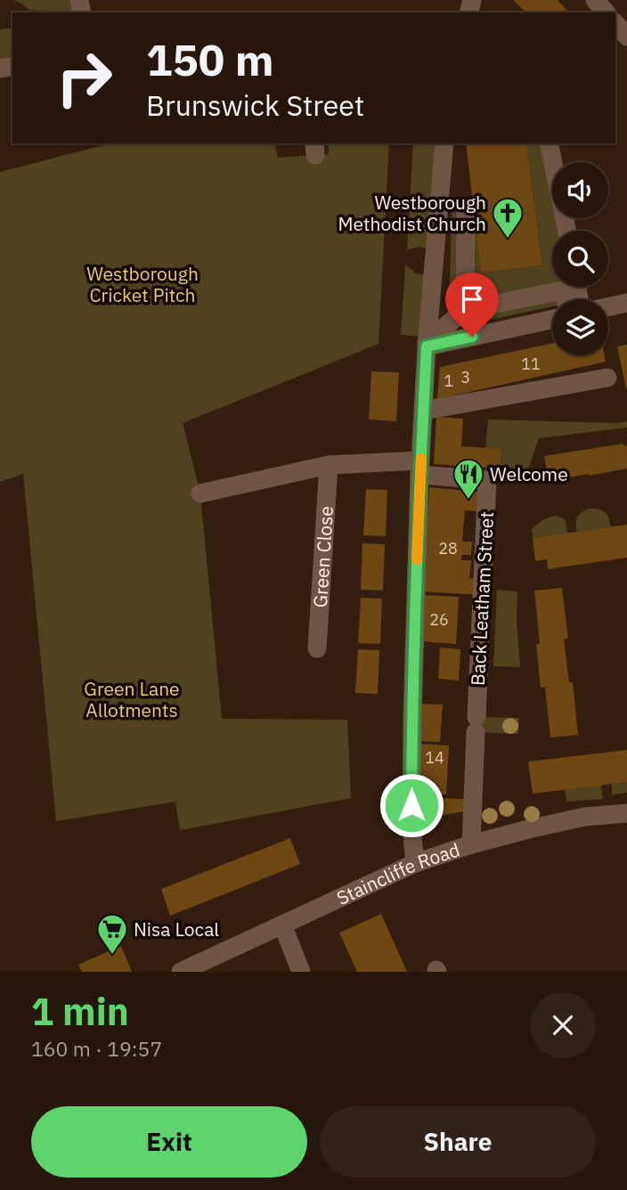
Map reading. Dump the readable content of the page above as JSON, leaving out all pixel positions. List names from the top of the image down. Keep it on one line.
{"streets":{"street":["Green Close","Back Leatham Street","Staincliffe Road"]},"crossings":[["Back Leatham Street","Staincliffe Road"]],"parks":["Westborough Cricket Pitch","Green Lane Allotments"],"places":{"church":["Westborough Methodist Church"],"restaurant":["Welcome"],"supermarket":["Nisa Local"]},"house_numbers":["11","3","1","28","26","14"],"page":{"turn":["150 m","Brunswick Street"],"heading":["1 min","160 m · 19:57"],"buttons":["Exit","Share"]}}
